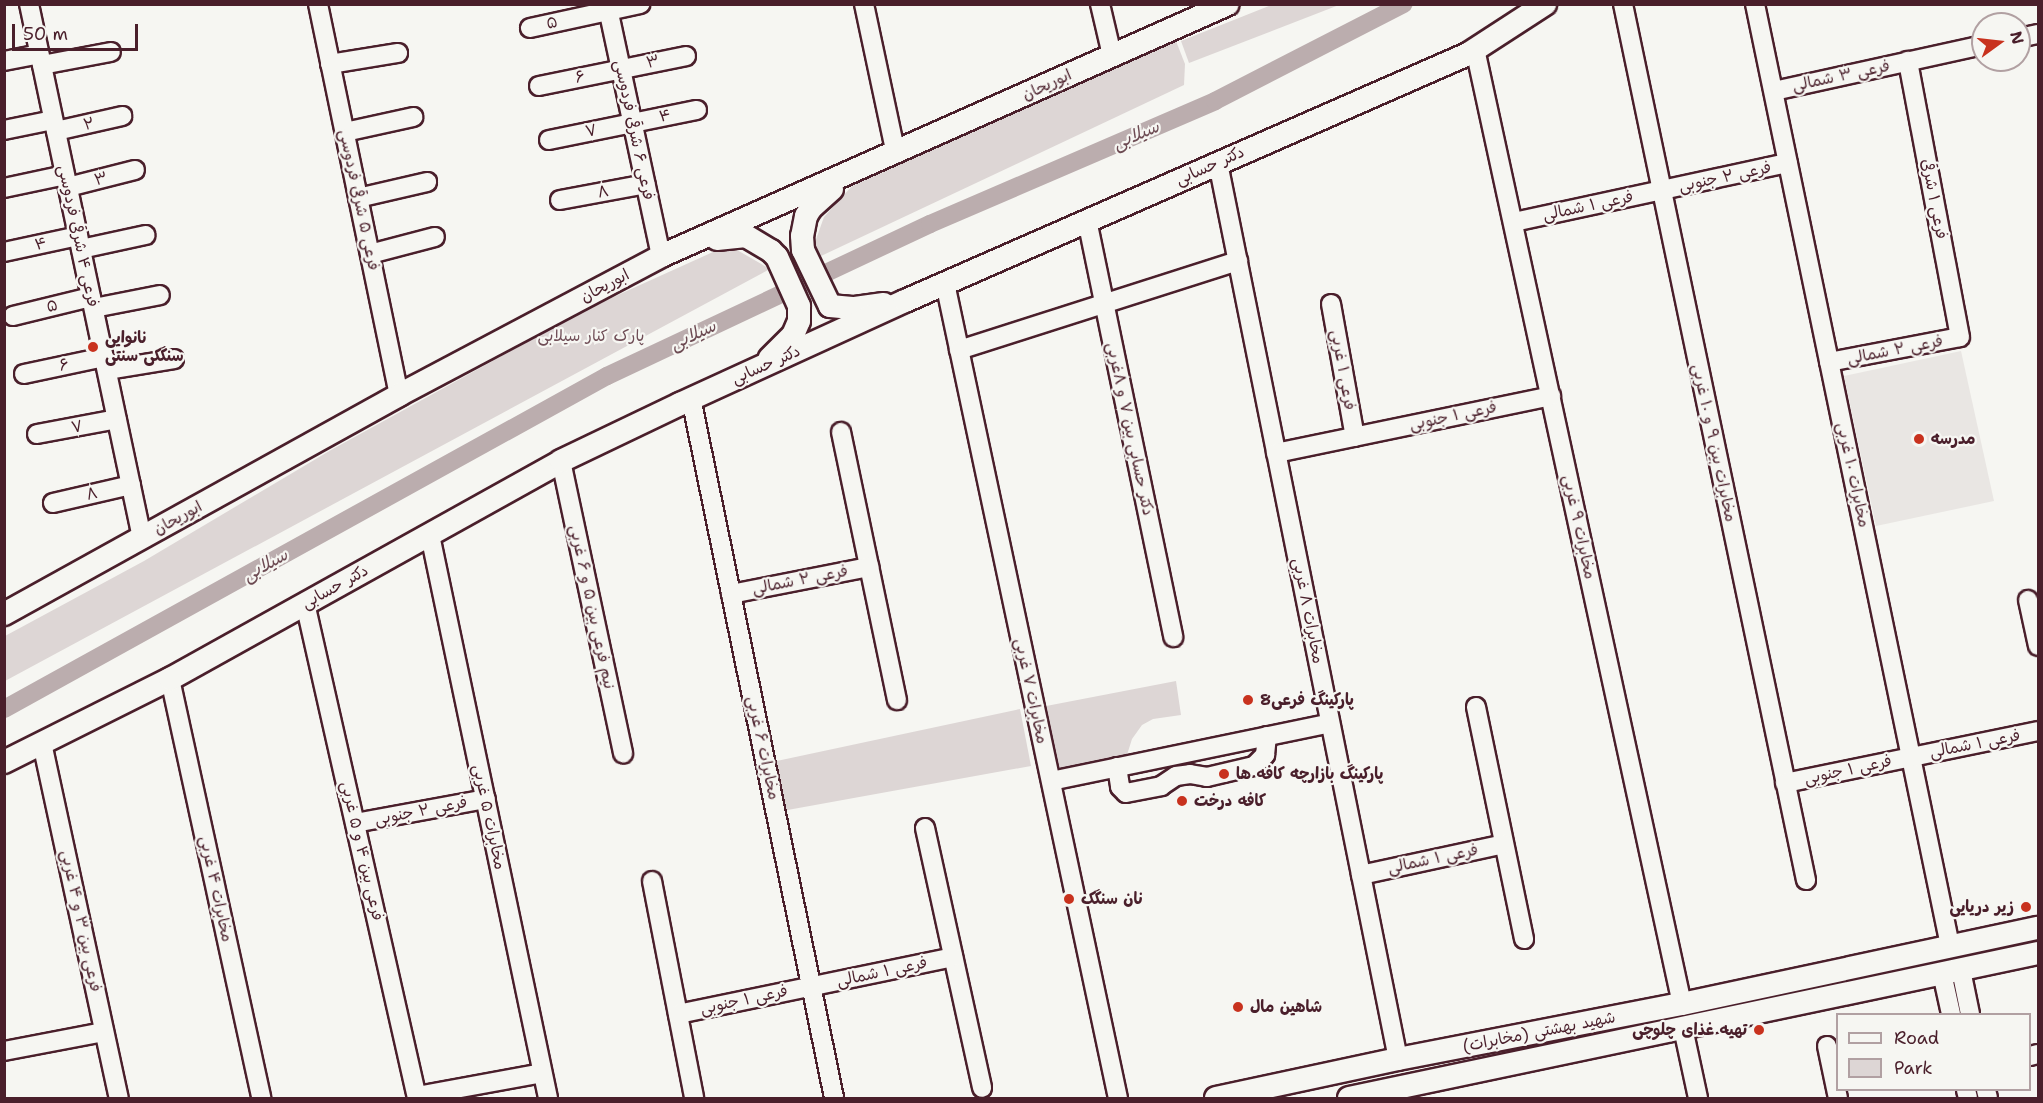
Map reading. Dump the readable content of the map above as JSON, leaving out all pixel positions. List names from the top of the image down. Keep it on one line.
{"streets":{"main road":["ابوریحان","دکتر حسابی","شهید بهشتی (مخابرات)"],"street":["۵","۳","فرعی ۳ شمالی","۶","۴","۲","فرعی ۶ شرقی فردوسی","۷","فرعی ۲ جنوبی","۸","فرعی ۱ شرقی","فرعی ۵ شرقی فردوسی","فرعی ۱ شمالی","فرعی ۴ شرقی فردوسی","فرعی ۲ شمالی","فرعی ۱ غربی","فرعی ۱ جنوبی","دکتر حسابی بین ۷ و ۸غربی","مخابرات بین ۹ و ۱۰ غربی","مخابرات ۱۰ غربی","مخابرات ۹ غربی","نیم فرعی بین ۵ و ۶ غربی","مخابرات ۸ غربی","مخابرات ۷ غربی","مخابرات ۶ غربی","مخابرات ۵ غربی","فرعی بین ۴ و ۵ غربی","مخابرات ۴ غربی","فرعی بین ۳ و ۴ غربی"]},"crossings":[["۵","فرعی ۶ شرقی فردوسی"],["۵","فرعی ۴ شرقی فردوسی"],["۳","۶"],["۳","فرعی ۶ شرقی فردوسی"],["۳","فرعی ۴ شرقی فردوسی"],["فرعی ۳ شمالی","فرعی ۱ شرقی"],["فرعی ۳ شمالی","مخابرات ۱۰ غربی"],["۶","فرعی ۶ شرقی فردوسی"],["۶","فرعی ۴ شرقی فردوسی"],["ابوریحان","فرعی ۶ شرقی فردوسی"],["ابوریحان","فرعی ۵ شرقی فردوسی"],["ابوریحان","فرعی ۴ شرقی فردوسی"],["۴","فرعی ۶ شرقی فردوسی"],["۴","۷"],["۴","فرعی ۴ شرقی فردوسی"],["۲","فرعی ۴ شرقی فردوسی"],["فرعی ۶ شرقی فردوسی","۷"],["فرعی ۶ شرقی فردوسی","۸"],["۷","فرعی ۴ شرقی فردوسی"],["دکتر حسابی","دکتر حسابی بین ۷ و ۸غربی"],["دکتر حسابی","مخابرات ۹ غربی"],["دکتر حسابی","نیم فرعی بین ۵ و ۶ غربی"],["دکتر حسابی","مخابرات ۸ غربی"],["دکتر حسابی","مخابرات ۷ غربی"],["دکتر حسابی","مخابرات ۶ غربی"],["دکتر حسابی","مخابرات ۵ غربی"],["دکتر حسابی","فرعی بین ۴ و ۵ غربی"],["دکتر حسابی","مخابرات ۴ غربی"],["دکتر حسابی","فرعی بین ۳ و ۴ غربی"],["فرعی ۲ جنوبی","فرعی ۱ شمالی"],["فرعی ۲ جنوبی","مخابرات بین ۹ و ۱۰ غربی"],["فرعی ۲ جنوبی","مخابرات ۱۰ غربی"],["فرعی ۲ جنوبی","مخابرات ۵ غربی"],["فرعی ۲ جنوبی","فرعی بین ۴ و ۵ غربی"],["۸","فرعی ۴ شرقی فردوسی"],["فرعی ۱ شرقی","فرعی ۲ شمالی"],["فرعی ۱ شمالی","فرعی ۱ جنوبی"],["فرعی ۱ شمالی","مخابرات بین ۹ و ۱۰ غربی"],["فرعی ۱ شمالی","مخابرات ۱۰ غربی"],["فرعی ۱ شمالی","مخابرات ۹ غربی"],["فرعی ۱ شمالی","مخابرات ۸ غربی"],["فرعی ۱ شمالی","مخابرات ۶ غربی"],["فرعی ۲ شمالی","مخابرات ۱۰ غربی"],["فرعی ۲ شمالی","مخابرات ۶ غربی"],["فرعی ۱ غربی","فرعی ۱ جنوبی"],["فرعی ۱ جنوبی","مخابرات بین ۹ و ۱۰ غربی"],["فرعی ۱ جنوبی","مخابرات ۱۰ غربی"],["فرعی ۱ جنوبی","مخابرات ۹ غربی"],["فرعی ۱ جنوبی","مخابرات ۶ غربی"],["مخابرات ۱۰ غربی","شهید بهشتی (مخابرات)"],["مخابرات ۹ غربی","شهید بهشتی (مخابرات)"],["مخابرات ۸ غربی","شهید بهشتی (مخابرات)"]],"water":["سیلابی"],"parks":["پارک کنار سیلابی"],"places":["نانوایی سنگکی سنتی","مدرسه","پارکینگ فرعی8","پارکینگ بازارچه کافه ها","کافه درخت","نان سنگک","زیر دریایی","شاهین مال","تهیه غذای چلوچی"],"legend":["Road","Park"],"scale_bar":"50 m","north":"right"}
